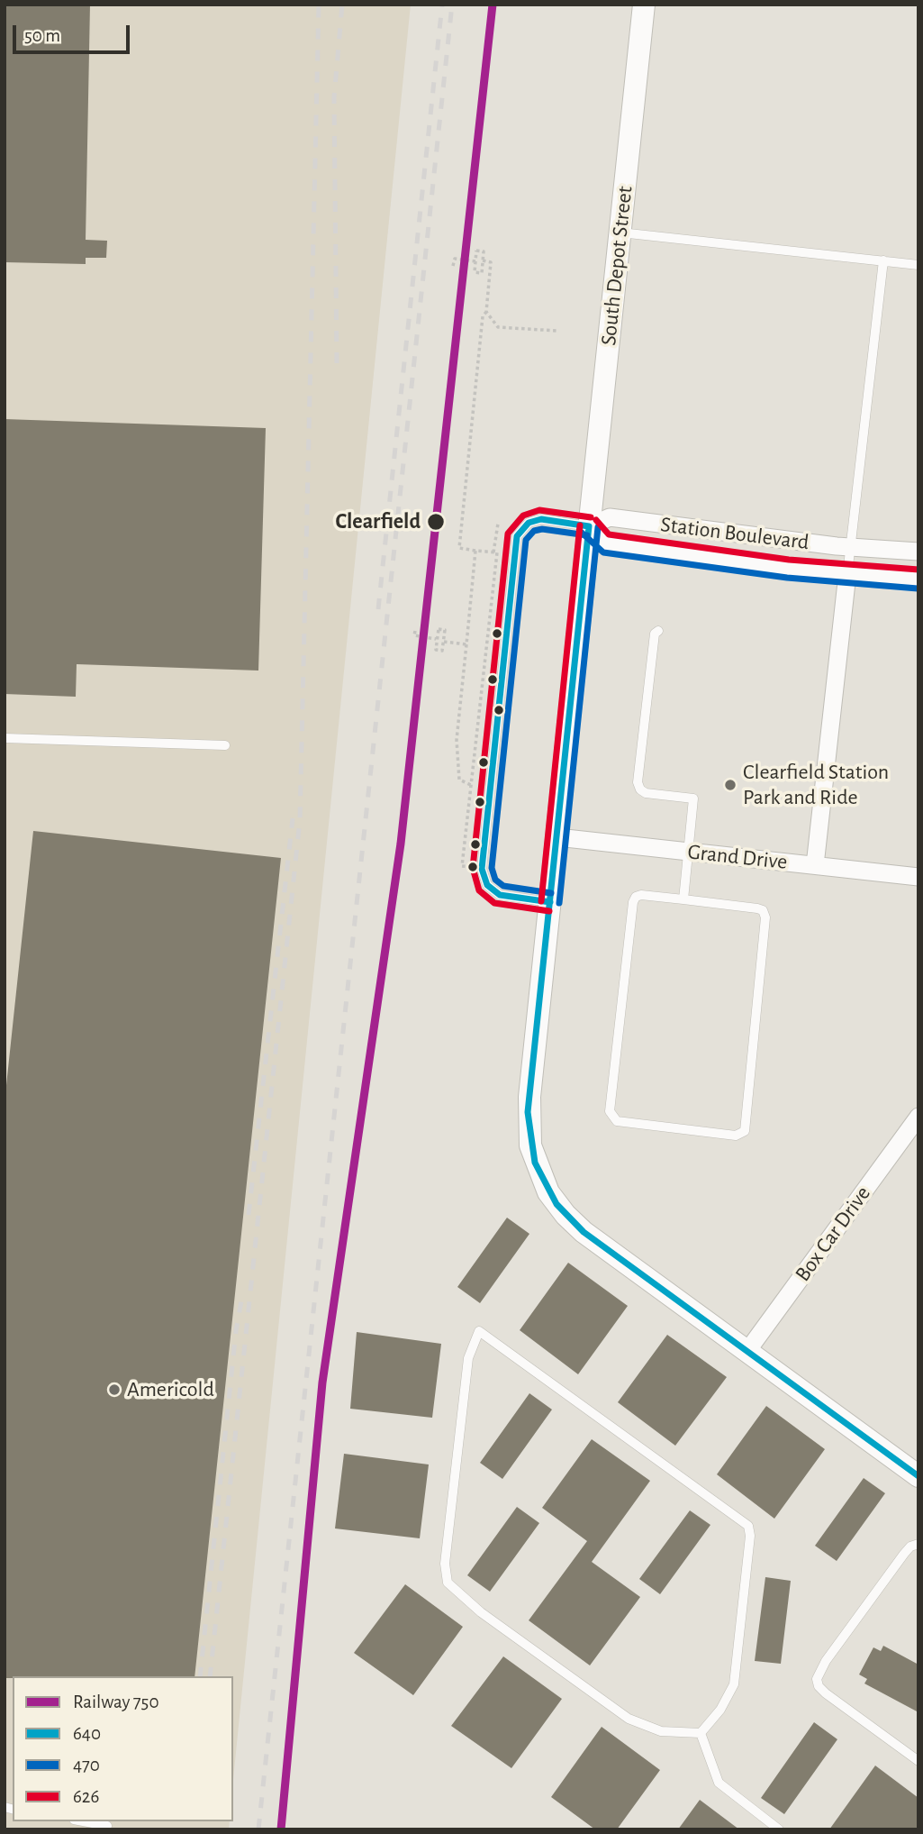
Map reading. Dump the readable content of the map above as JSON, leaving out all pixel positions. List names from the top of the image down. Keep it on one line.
{"streets":{"street":["South Depot Street","Station Boulevard","Grand Drive","Box Car Drive"]},"crossings":[["South Depot Street","Station Boulevard"],["South Depot Street","Grand Drive"],["South Depot Street","Box Car Drive"]],"places":["Clearfield","Clearfield Station Park and Ride","Americold"],"lines":["rail line 750","transit line 626","transit line 640","transit line 470"],"legend":["Railway 750","640","470","626"],"scale_bar":"50 m"}
